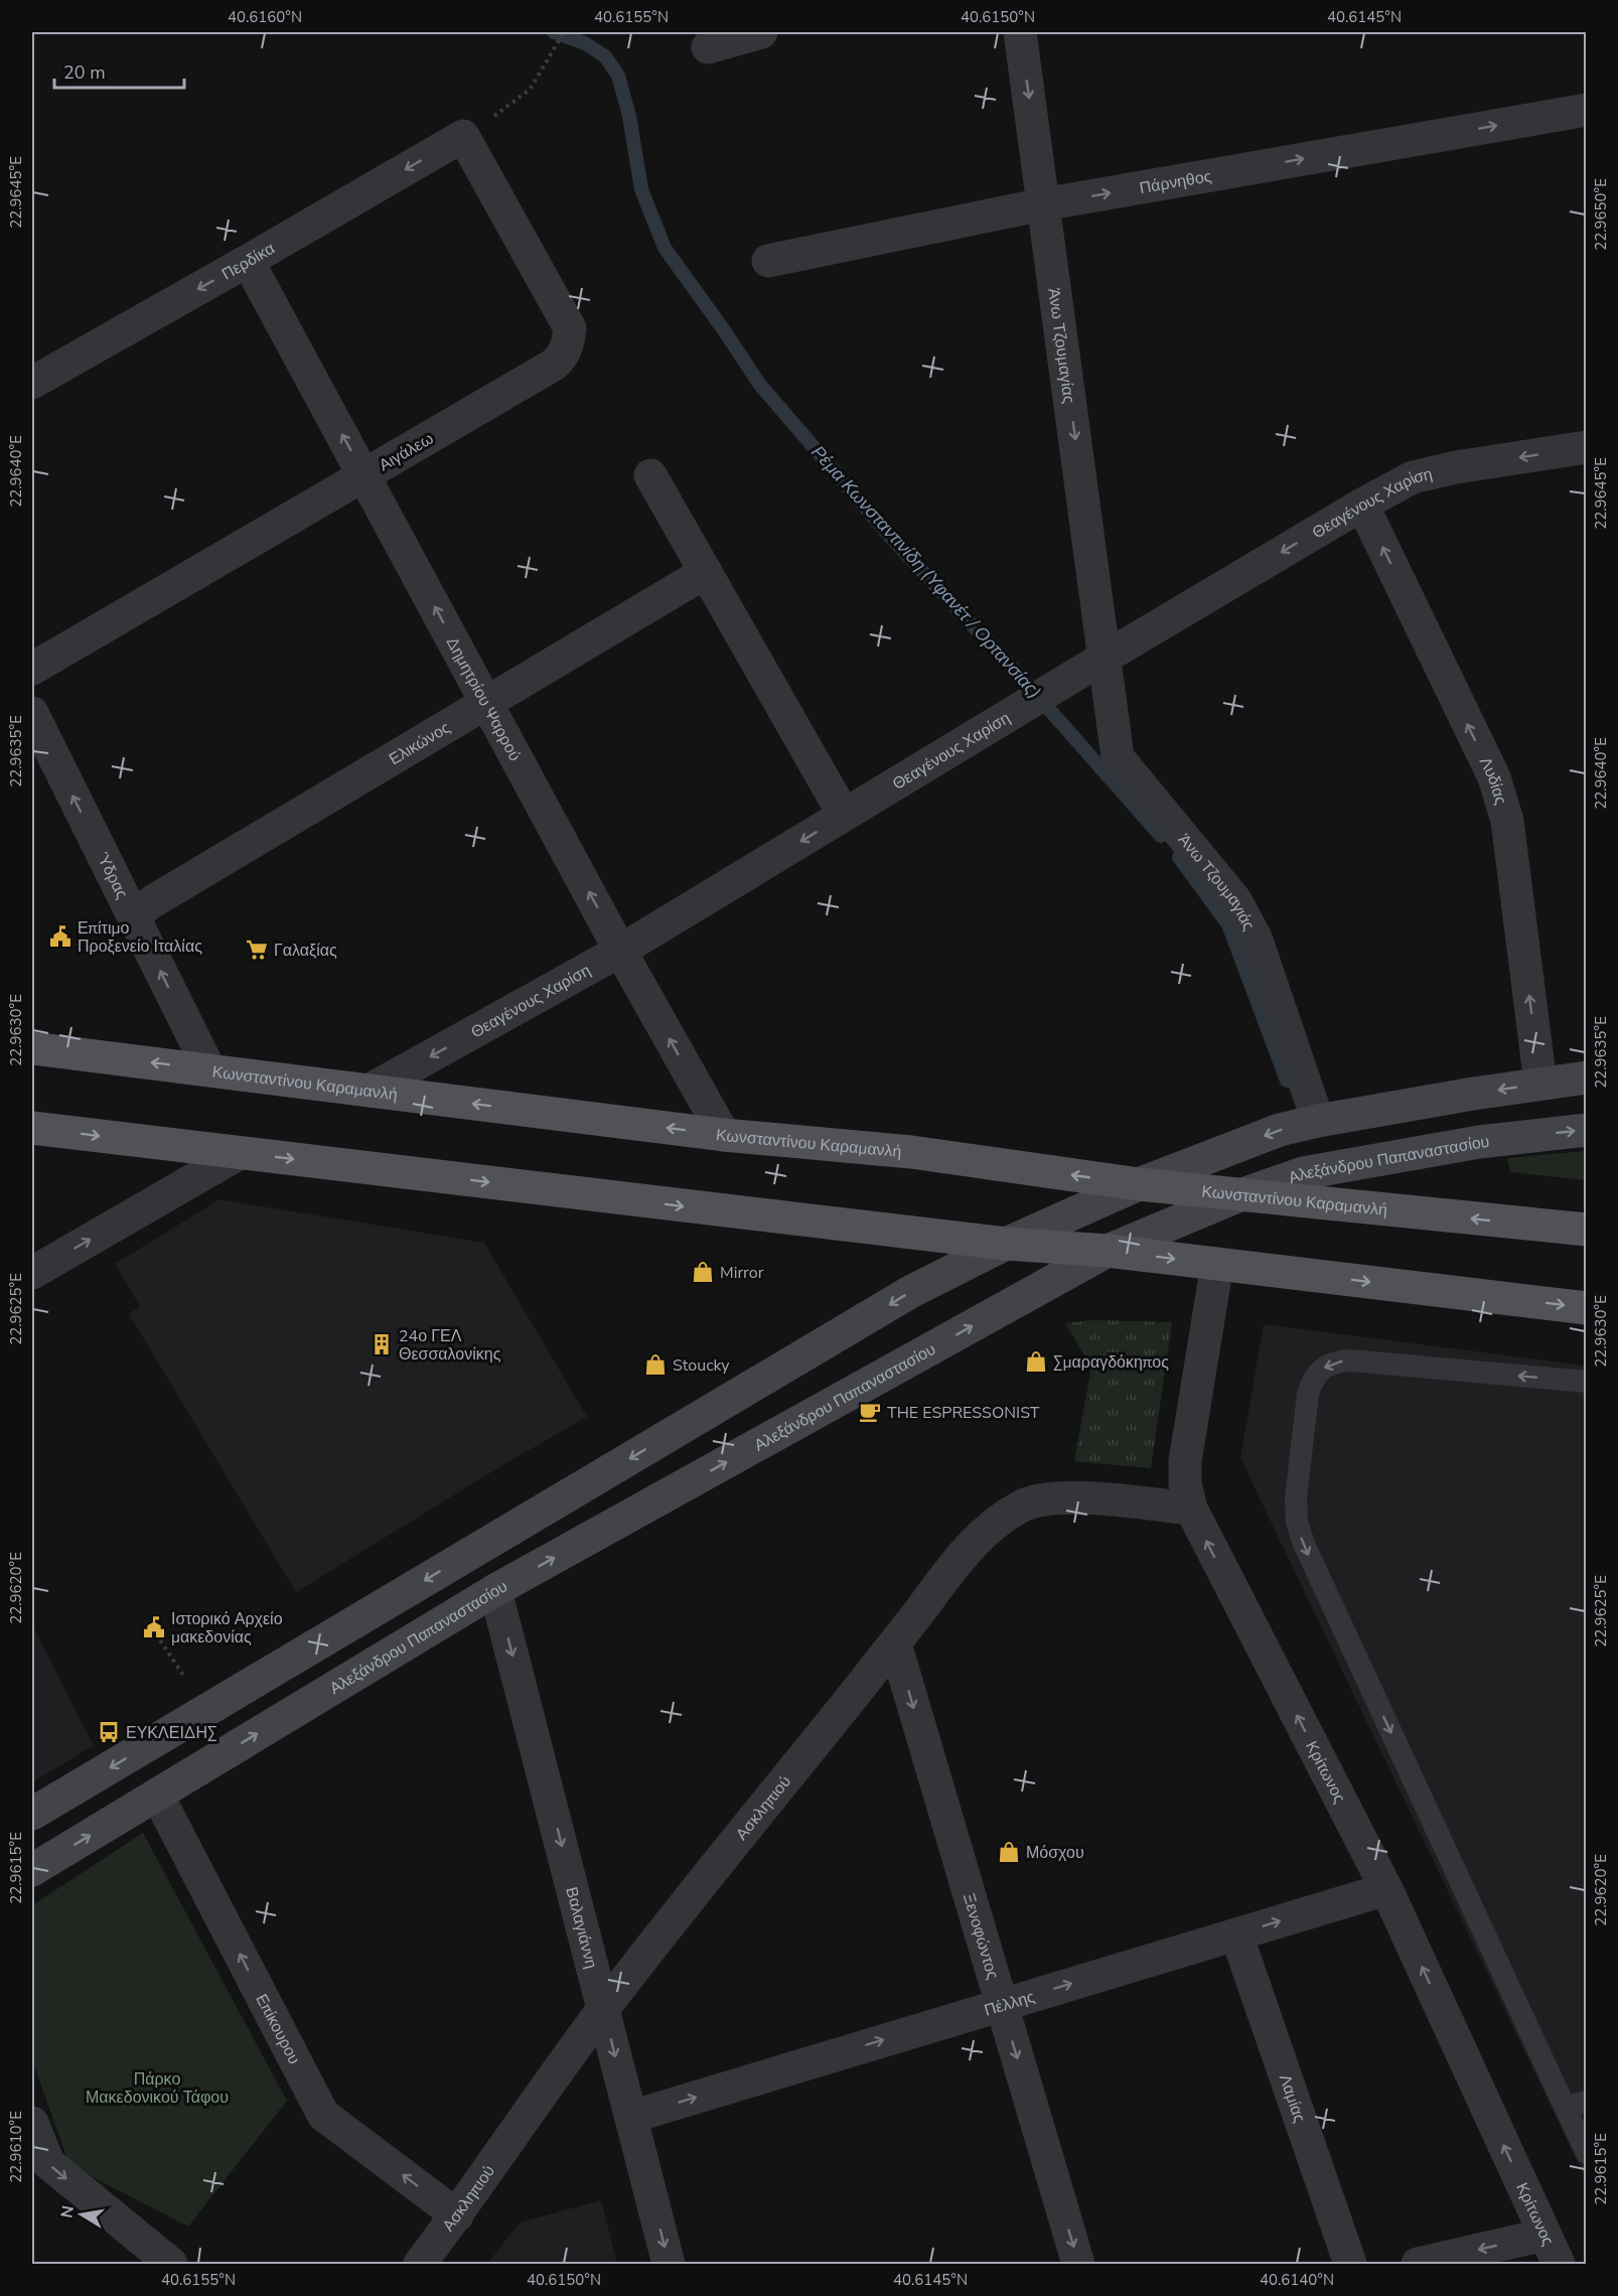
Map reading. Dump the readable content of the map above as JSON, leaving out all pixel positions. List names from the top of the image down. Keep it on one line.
{"streets":{"main road":["Κωνσταντίνου Καραμανλή","Αλεξάνδρου Παπαναστασίου"],"street":["Πάρνηθος","Περδίκα","Άνω Τζουμαγίας","Αιγάλεω","Θεαγένους Χαρίση","Δημητρίου Ψαρρού","Ελικώνος","Λυδίας","Ύδρας","Άνω Τζουμαγιάς","Κρίτωνος","Ασκληπιού","Βαλαγιάννη","Ξενοφώντος","Πέλλης","Επίκουρου","Λαμίας"]},"crossings":[["Πάρνηθος","Άνω Τζουμαγίας"],["Περδίκα","Αιγάλεω"],["Περδίκα","Δημητρίου Ψαρρού"],["Άνω Τζουμαγίας","Θεαγένους Χαρίση"],["Άνω Τζουμαγίας","Άνω Τζουμαγιάς"],["Αιγάλεω","Δημητρίου Ψαρρού"],["Θεαγένους Χαρίση","Δημητρίου Ψαρρού"],["Θεαγένους Χαρίση","Λυδίας"],["Θεαγένους Χαρίση","Άνω Τζουμαγιάς"],["Θεαγένους Χαρίση","Κωνσταντίνου Καραμανλή"],["Δημητρίου Ψαρρού","Ελικώνος"],["Δημητρίου Ψαρρού","Κωνσταντίνου Καραμανλή"],["Ελικώνος","Ύδρας"],["Ύδρας","Κωνσταντίνου Καραμανλή"],["Κωνσταντίνου Καραμανλή","Αλεξάνδρου Παπαναστασίου"],["Αλεξάνδρου Παπαναστασίου","Βαλαγιάννη"],["Αλεξάνδρου Παπαναστασίου","Επίκουρου"],["Κρίτωνος","Ασκληπιού"],["Κρίτωνος","Πέλλης"],["Ασκληπιού","Βαλαγιάννη"],["Ασκληπιού","Ξενοφώντος"],["Ασκληπιού","Επίκουρου"],["Βαλαγιάννη","Πέλλης"],["Ξενοφώντος","Πέλλης"],["Πέλλης","Λαμίας"]],"one_way":["Πάρνηθος","Περδίκα","Άνω Τζουμαγίας","Θεαγένους Χαρίση","Λυδίας","Ύδρας","Κρίτωνος","Βαλαγιάννη","Ξενοφώντος","Πέλλης"],"water":["Ρέμα Κωνσταντινίδη (Υφανέτ / Ορτανσίας)"],"parks":["Πάρκο Μακεδονικού Τάφου"],"places":{"public building":["Επίτιμο Προξενείο Ιταλίας","Ιστορικό Αρχείο μακεδονίας"],"supermarket":["Γαλαξίας"],"shop":["Mirror","Σμαραγδόκηπος","Stoucky","Μόσχου"],"building":["24ο ΓΕΛ Θεσσαλονίκης"],"cafe":["THE ESPRESSONIST"],"bus stop":["ΕΥΚΛΕΙΔΗΣ"]},"scale_bar":"20 m","north":"left","coordinates":["40.6160°N","40.6155°N","40.6150°N","40.6145°N","22.9645°E","22.9650°E","22.9640°E","22.9635°E","22.9630°E","22.9625°E","22.9620°E","22.9615°E","22.9610°E","40.6140°N"]}
